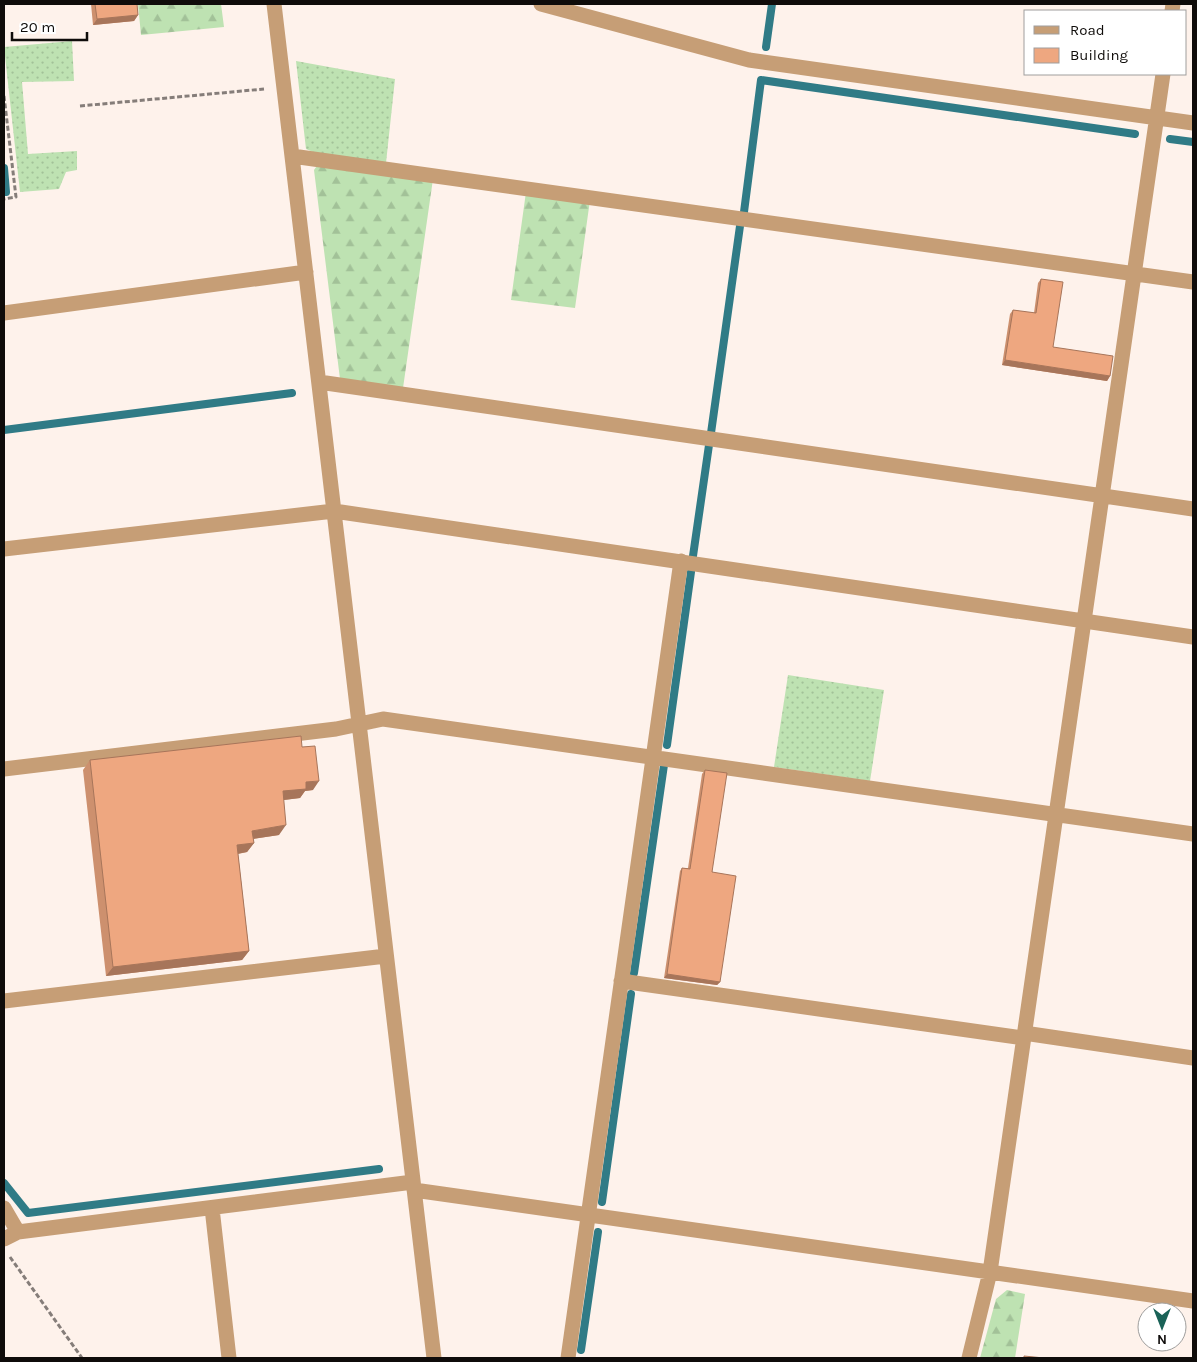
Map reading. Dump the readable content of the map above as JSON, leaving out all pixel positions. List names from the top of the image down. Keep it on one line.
{"legend":["Road","Building"],"scale_bar":"20 m","north":"bottom"}
